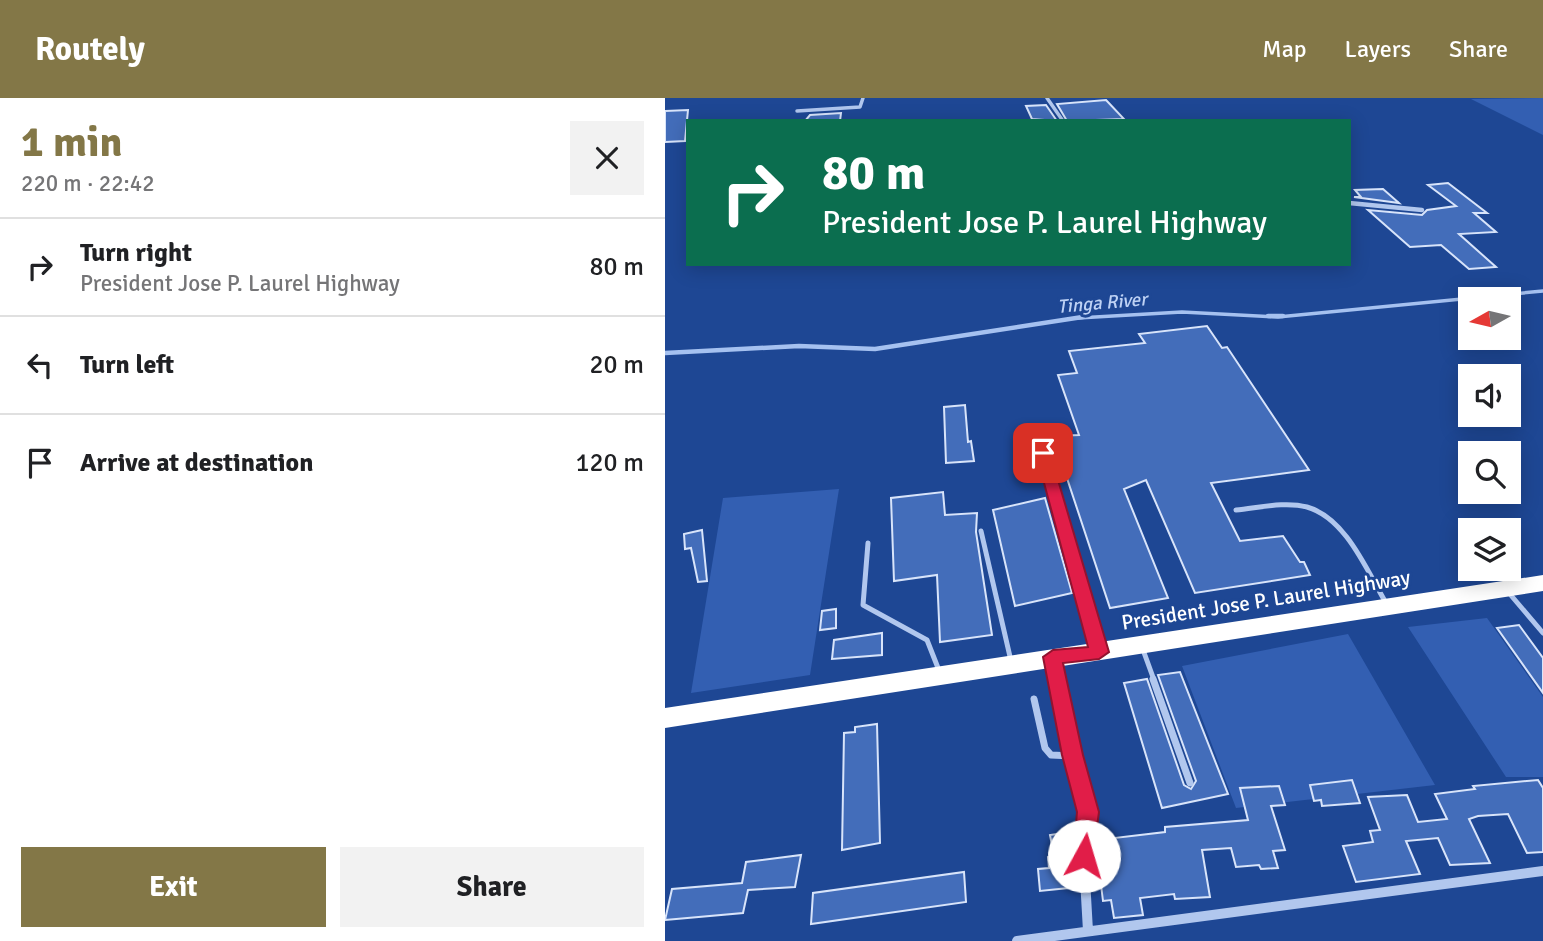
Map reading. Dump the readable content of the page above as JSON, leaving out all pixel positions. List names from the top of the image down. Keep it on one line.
{"streets":{"highway":["President Jose P. Laurel Highway"]},"water":["Tinga River"],"north":"left","page":{"header":"Routely","nav":["Map","Layers","Share"],"heading":["1 min","220 m · 22:42"],"turn":["80 m","President Jose P. Laurel Highway"],"list":[{"name":"Turn right","note":"President Jose P. Laurel Highway","value":"80 m"},{"name":"Turn left","value":"20 m"},{"name":"Arrive at destination","value":"120 m"}],"buttons":["Exit","Share"]}}
